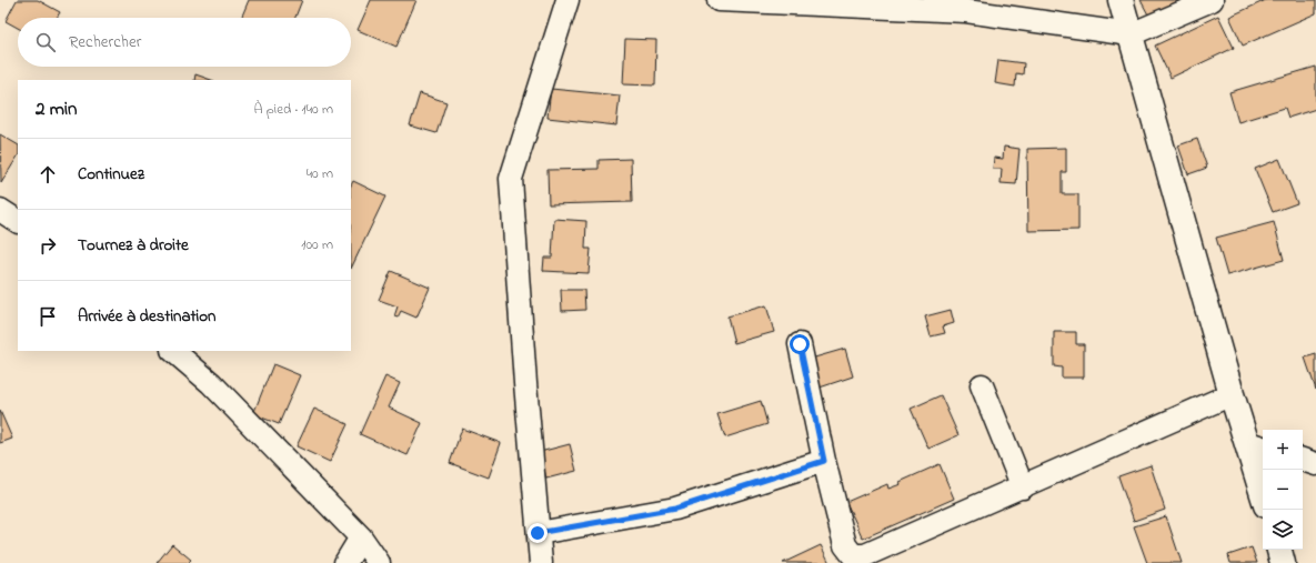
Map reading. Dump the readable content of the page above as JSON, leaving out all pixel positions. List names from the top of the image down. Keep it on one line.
{"page":{"search":"Rechercher","heading":["2 min","À pied · 140 m"],"list":[["Continuez","40 m"],["Tournez à droite","100 m"],"Arrivée à destination"],"map_buttons":["+","−"]}}
